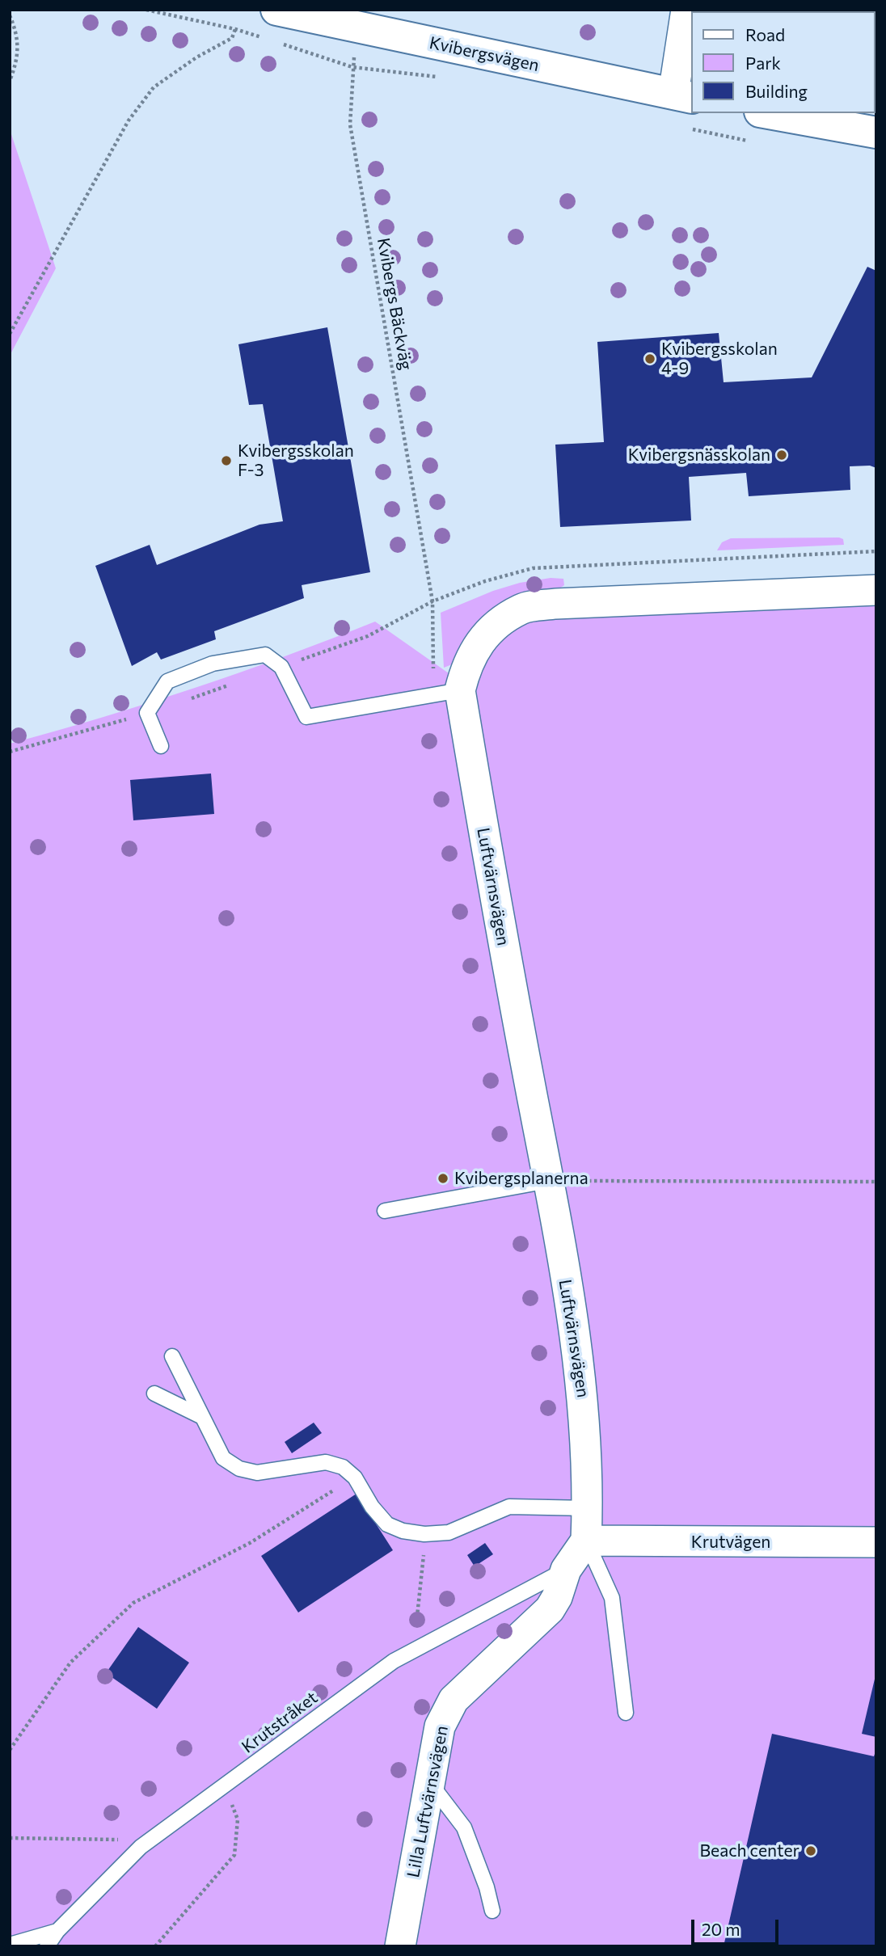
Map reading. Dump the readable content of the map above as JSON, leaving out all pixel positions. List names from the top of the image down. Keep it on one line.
{"streets":{"street":["Kvibergsvägen","Luftvärnsvägen","Krutvägen","Lilla Luftvärnsvägen"],"lane":["Krutstråket"],"path":["Kvibergs Bäckväg"]},"crossings":[["Kvibergsvägen","Kvibergs Bäckväg"],["Luftvärnsvägen","Krutvägen"],["Luftvärnsvägen","Lilla Luftvärnsvägen"],["Krutvägen","Lilla Luftvärnsvägen"],["Krutstråket","Lilla Luftvärnsvägen"]],"places":["Kvibergsskolan 4-9","Kvibergsnässkolan","Kvibergsskolan F-3","Kvibergsplanerna","Beach center"],"legend":["Road","Park","Building"],"scale_bar":"20 m"}
